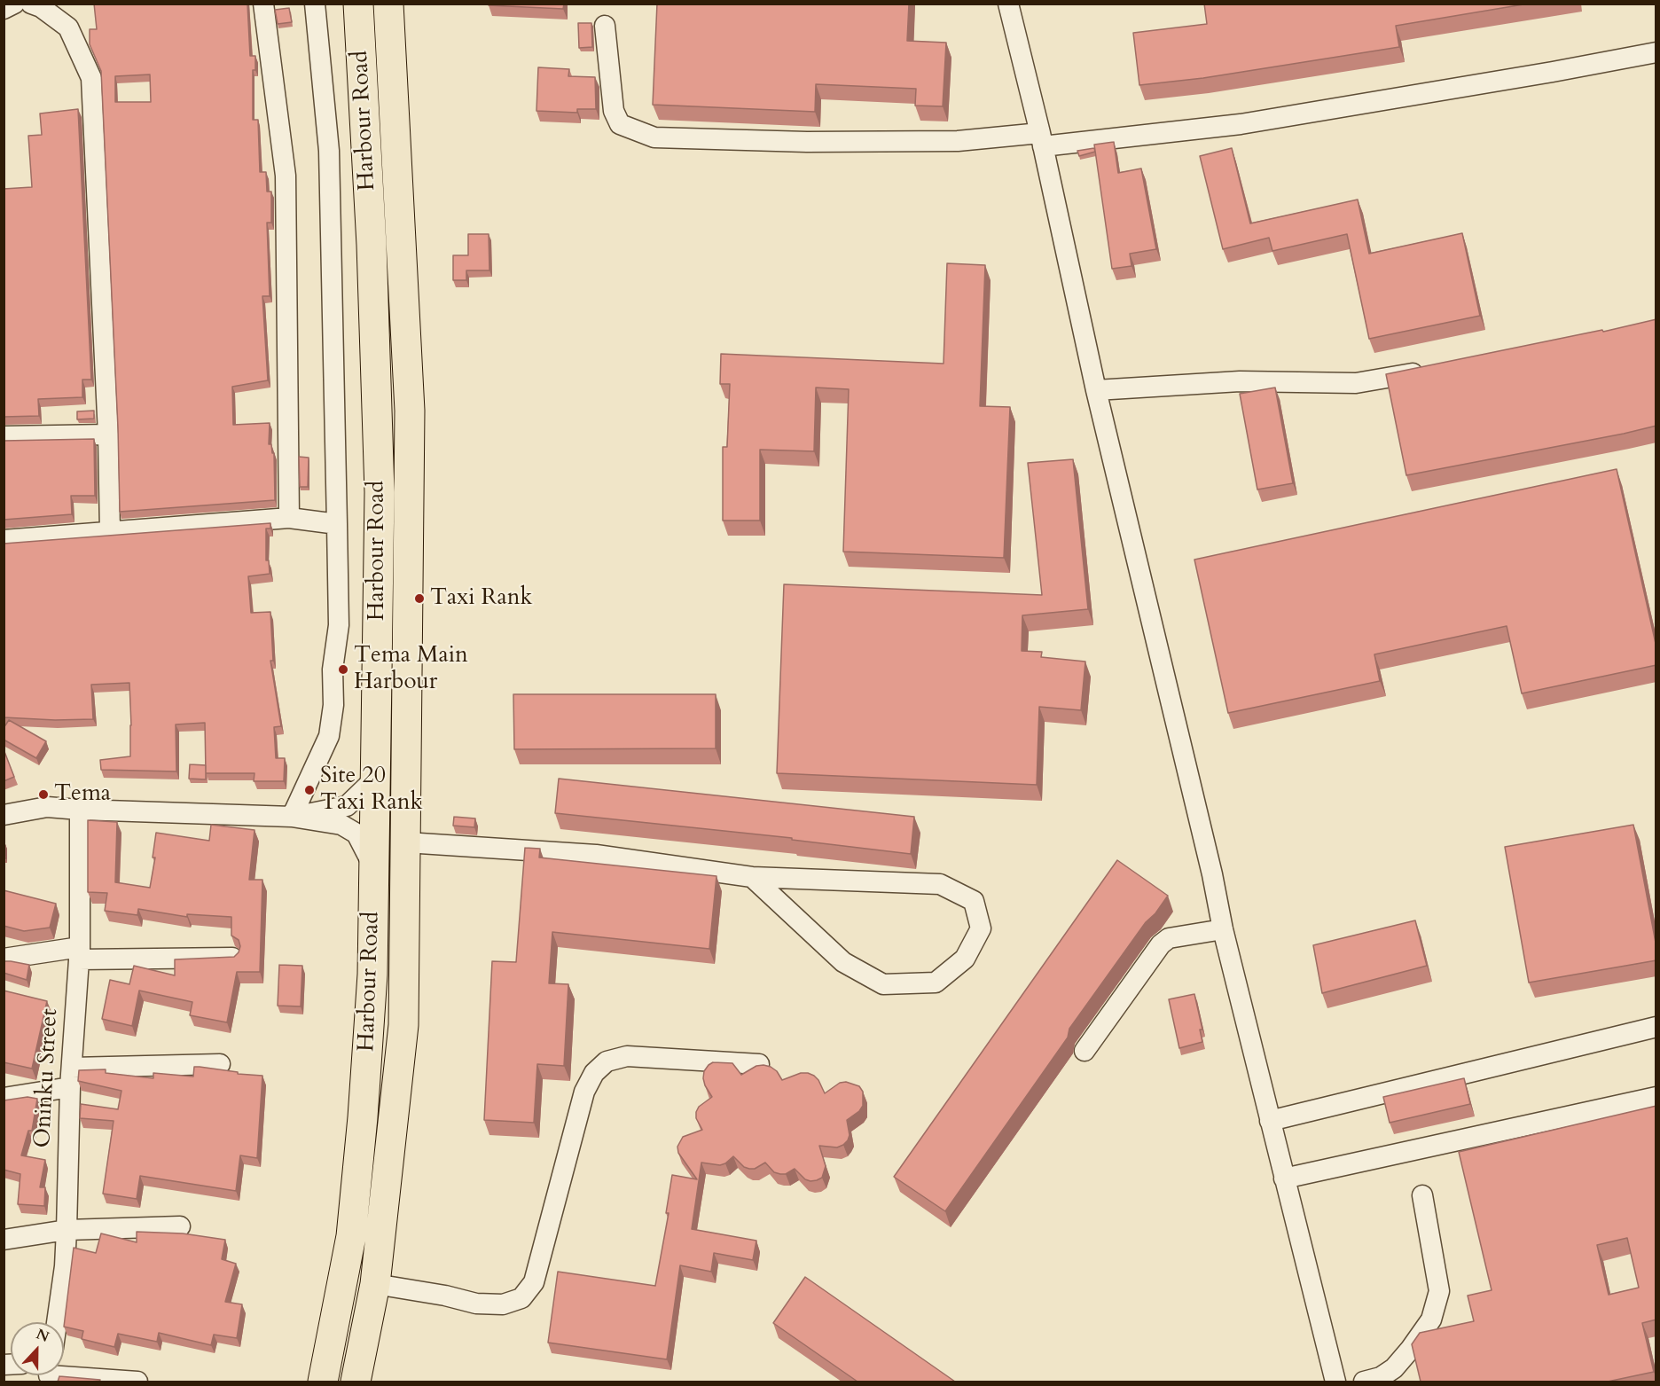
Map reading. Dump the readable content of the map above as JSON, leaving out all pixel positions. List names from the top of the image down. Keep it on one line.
{"streets":{"highway":["Harbour Road"],"street":["Oninku Street"]},"places":["Taxi Rank","Tema Main Harbour","Site 20 Taxi Rank","Tema"],"north":"top"}
